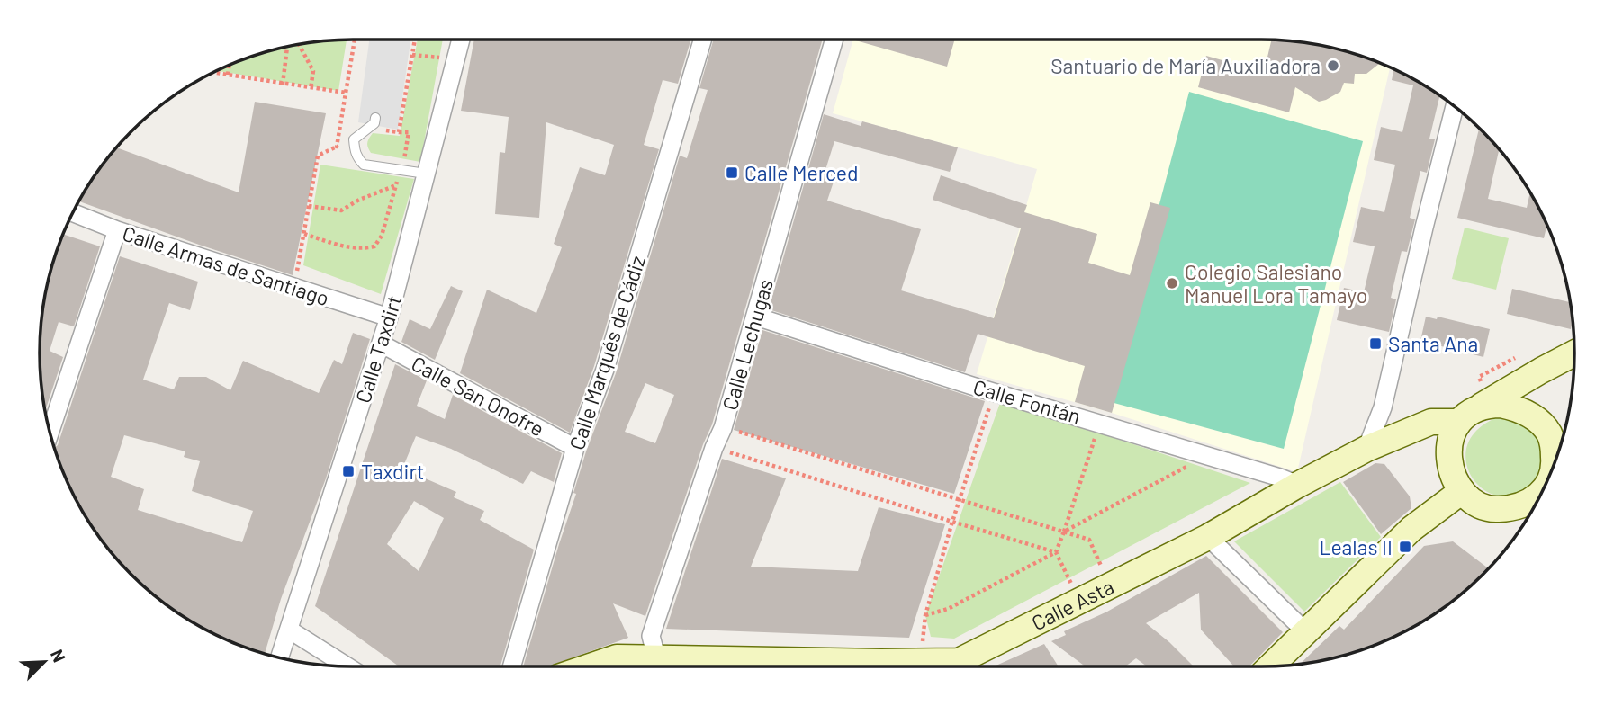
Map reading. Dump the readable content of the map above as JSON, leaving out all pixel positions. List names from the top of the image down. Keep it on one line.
{"streets":{"street":["Calle Armas de Santiago","Calle Lechugas","Calle Taxdirt","Calle Marqués de Cádiz","Calle San Onofre","Calle Fontán","Calle Asta"]},"crossings":[["Calle Armas de Santiago","Calle Taxdirt"],["Calle Lechugas","Calle Fontán"],["Calle Lechugas","Calle Asta"],["Calle Taxdirt","Calle San Onofre"],["Calle Marqués de Cádiz","Calle San Onofre"],["Calle Fontán","Calle Asta"]],"places":{"other":["Santuario de María Auxiliadora","Colegio Salesiano Manuel Lora Tamayo"],"transit":["Calle Merced","Santa Ana","Taxdirt","Lealas II"]},"north":"top right"}
